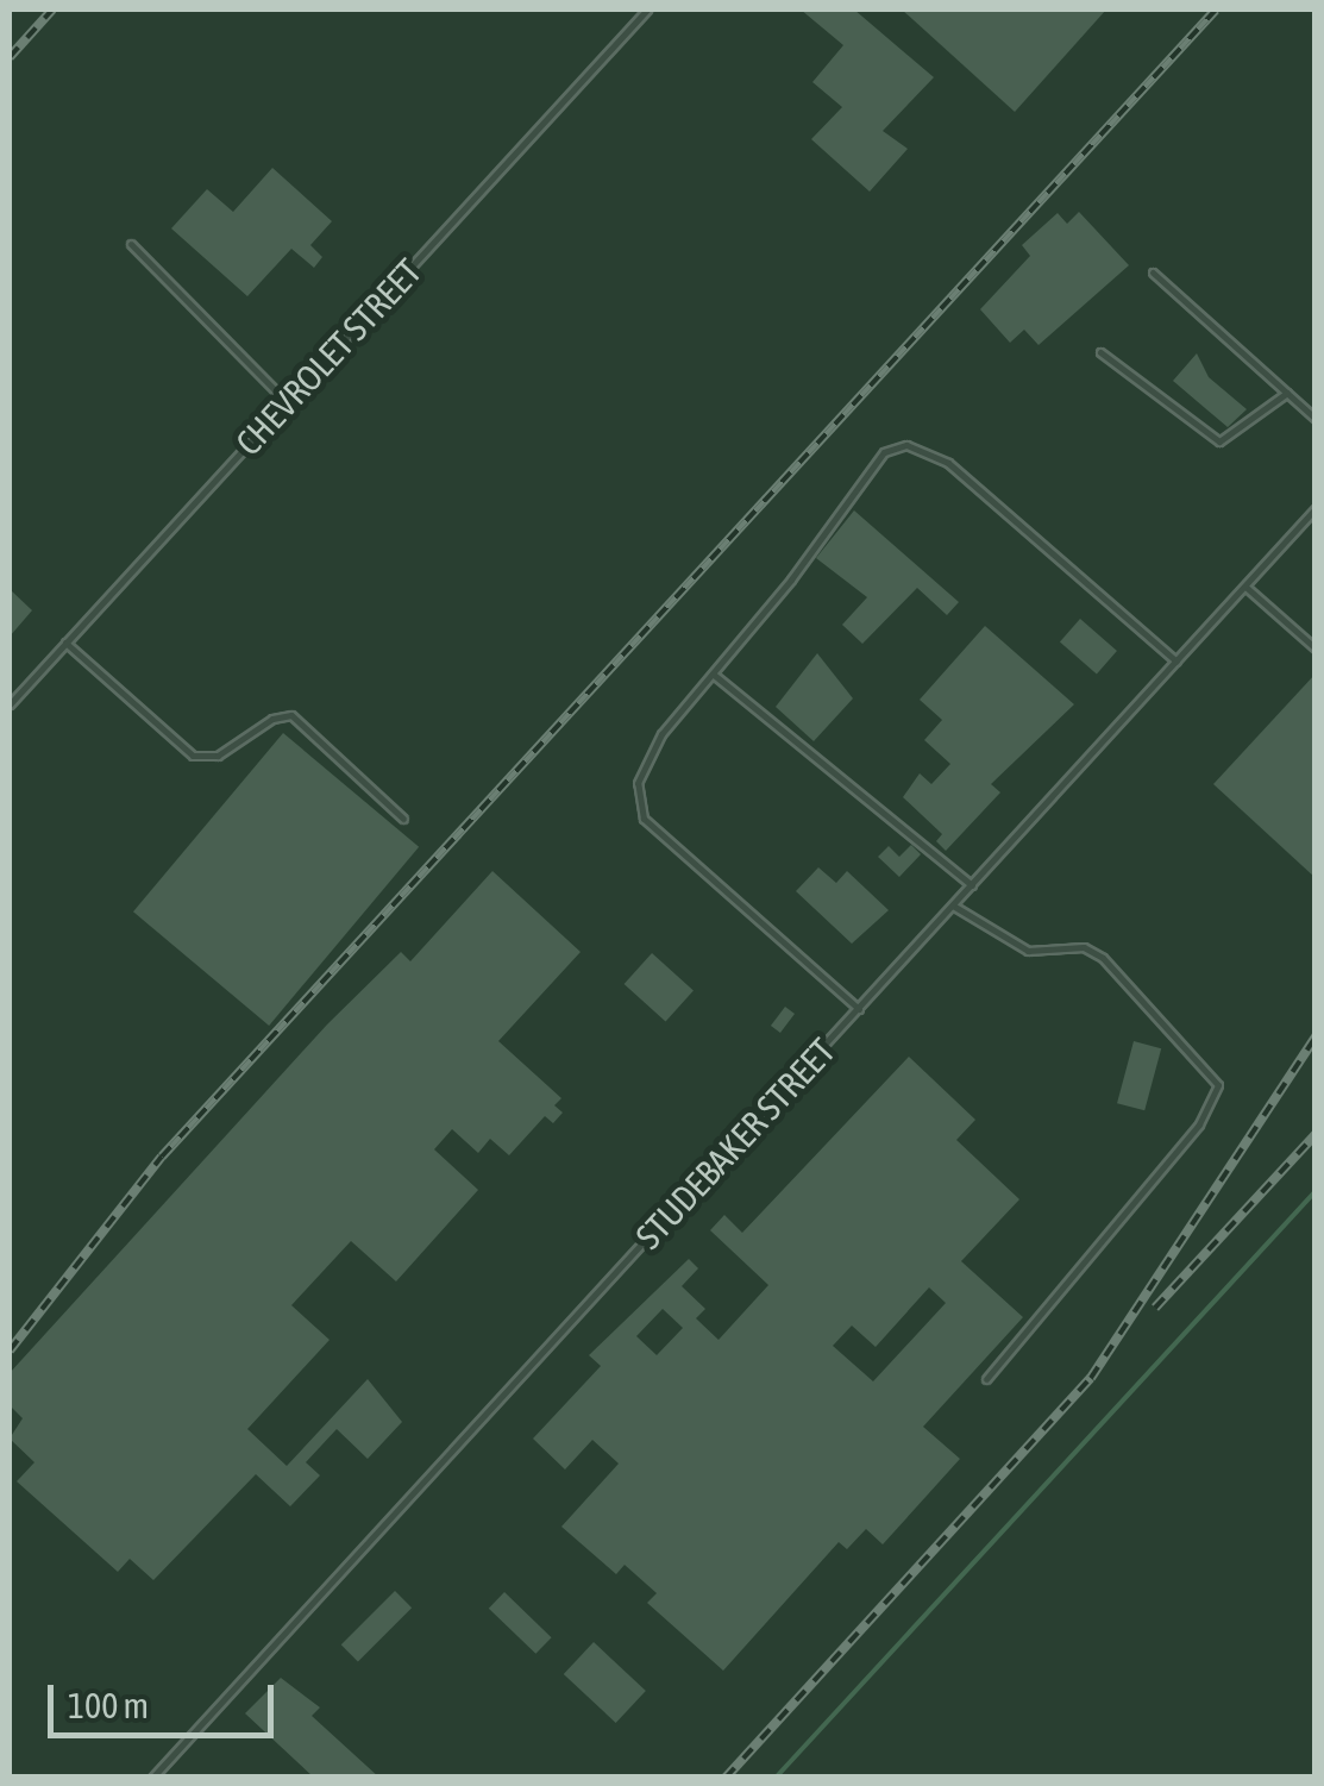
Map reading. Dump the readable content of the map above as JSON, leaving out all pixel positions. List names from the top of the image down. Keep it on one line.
{"streets":{"lane":["CHEVROLET STREET","STUDEBAKER STREET"]},"scale_bar":"100 m"}
